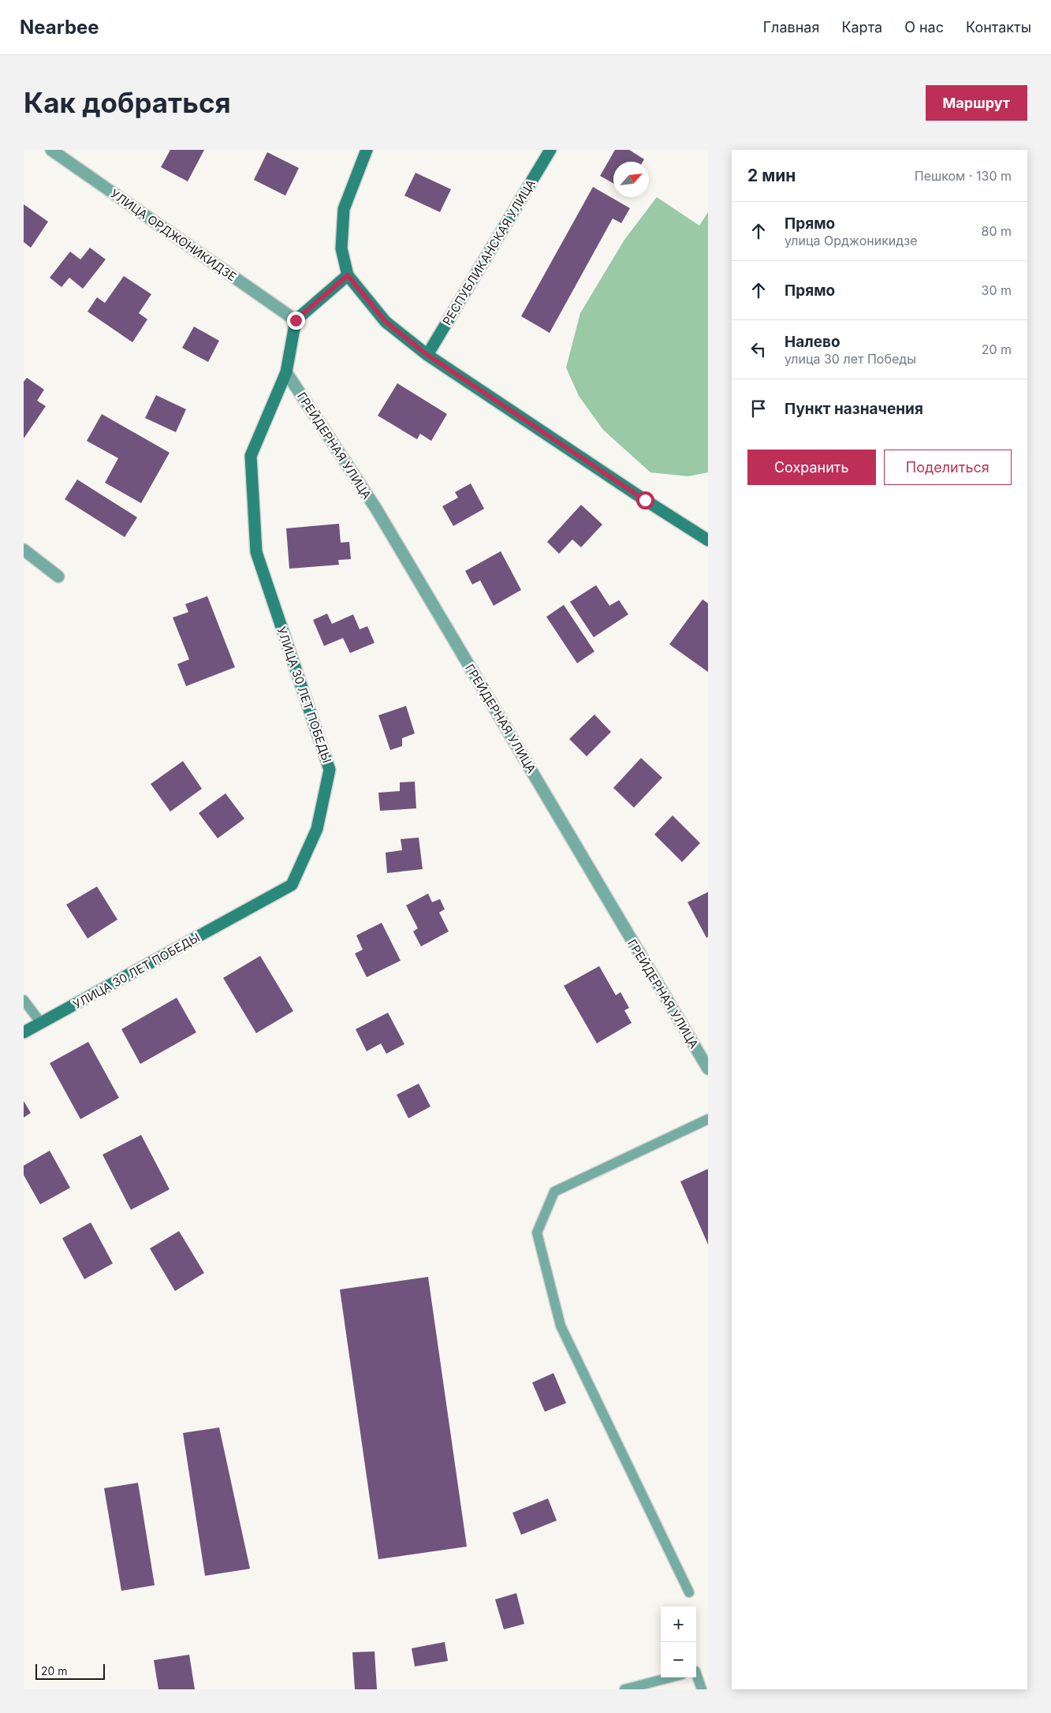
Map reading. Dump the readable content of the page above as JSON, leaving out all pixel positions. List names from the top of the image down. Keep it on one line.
{"streets":{"street":["УЛИЦА ОРДЖОНИКИДЗЕ","РЕСПУБЛИКАНСКАЯ УЛИЦА","ГРЕЙДЕРНАЯ УЛИЦА","УЛИЦА 30 ЛЕТ ПОБЕДЫ"]},"crossings":[["УЛИЦА ОРДЖОНИКИДЗЕ","УЛИЦА 30 ЛЕТ ПОБЕДЫ"],["ГРЕЙДЕРНАЯ УЛИЦА","УЛИЦА 30 ЛЕТ ПОБЕДЫ"]],"scale_bar":"20 m","north":"top right","page":{"header":"Nearbee","nav":["Главная","Карта","О нас","Контакты"],"buttons":["Маршрут",["Сохранить","Поделиться"]],"title":"Как добраться","heading":["2 мин","Пешком · 130 m"],"list":[["Прямо","улица Орджоникидзе","80 m"],["Прямо","30 m"],["Налево","улица 30 лет Победы","20 m"],"Пункт назначения"],"map_buttons":["+","−"],"scale":"20 m"}}
